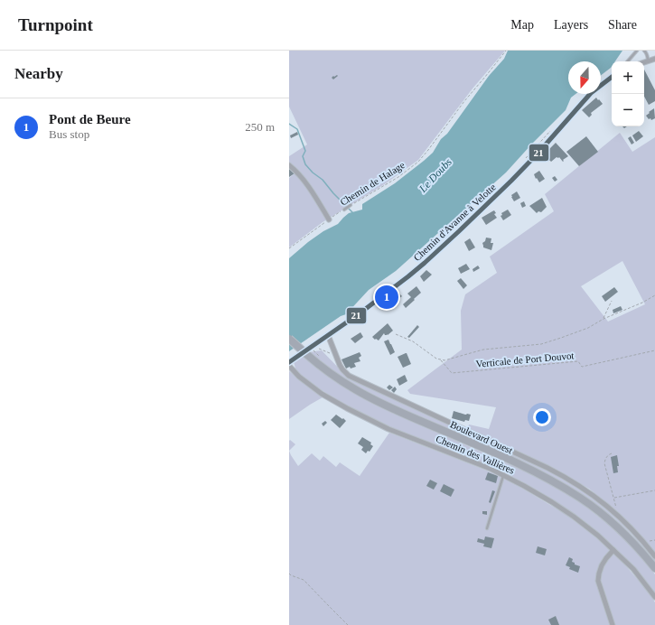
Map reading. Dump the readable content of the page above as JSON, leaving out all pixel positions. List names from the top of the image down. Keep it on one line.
{"streets":{"main road":["Boulevard Ouest"],"street":["Chemin d'Avanne à Velotte","Chemin des Vallières"],"lane":["Chemin de Halage"],"path":["Verticale de Port Douvot"]},"crossings":[["Chemin d'Avanne à Velotte","Chemin des Vallières"]],"water":["Le Doubs"],"lines":["transit line 21"],"north":"bottom","page":{"header":"Turnpoint","nav":["Map","Layers","Share"],"heading":"Nearby","map_buttons":["+","−"],"list":[{"mark":"1","name":"Pont de Beure","note":"Bus stop","value":"250 m"}],"pins":"1"}}
